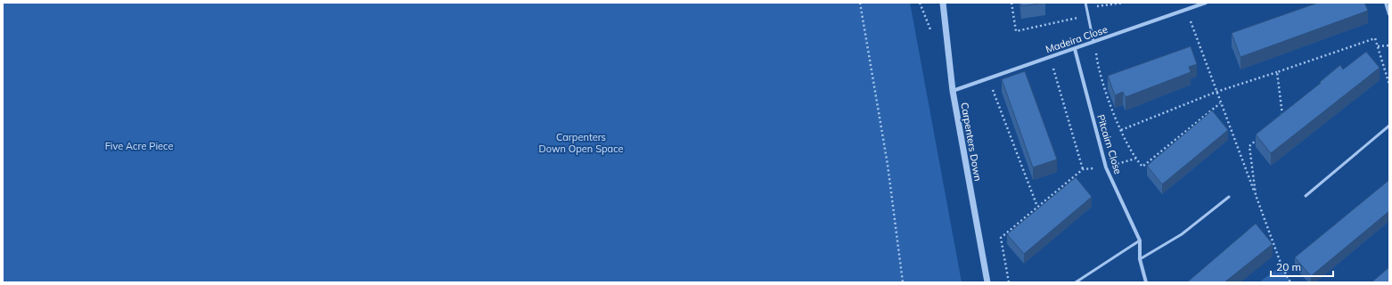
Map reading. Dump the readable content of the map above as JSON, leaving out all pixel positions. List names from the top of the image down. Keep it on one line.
{"streets":{"street":["Madeira Close","Carpenters Down","Pitcairn Close"]},"crossings":[["Madeira Close","Carpenters Down"],["Madeira Close","Pitcairn Close"]],"parks":["Carpenters Down Open Space","Five Acre Piece"],"scale_bar":"20 m"}
